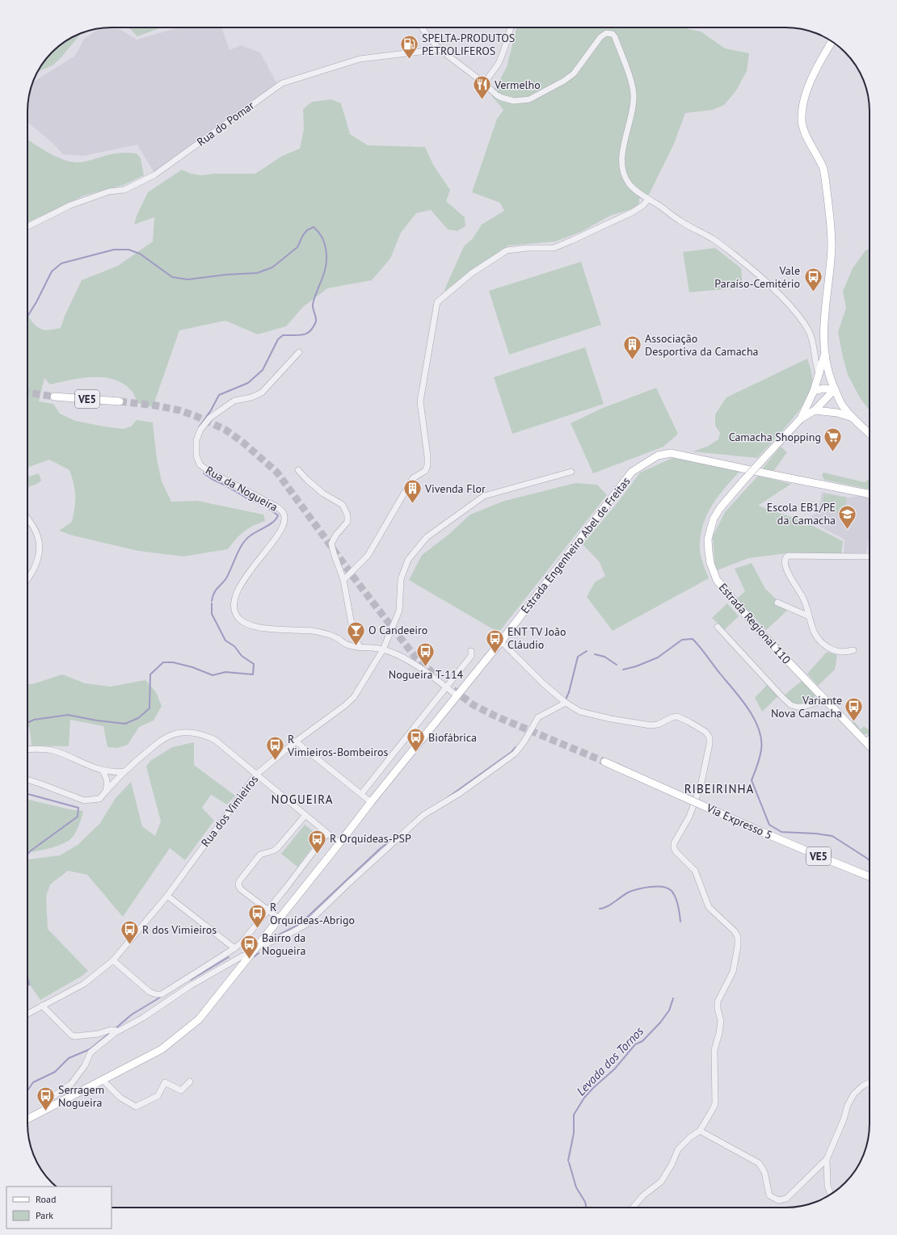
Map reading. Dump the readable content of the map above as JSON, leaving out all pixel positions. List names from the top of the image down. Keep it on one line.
{"streets":{"main road":["VE5","Estrada Engenheiro Abel de Freitas","Estrada Regional 110","Via Expresso 5"],"street":["Rua do Pomar","Rua da Nogueira","Rua dos Vimieiros"]},"crossings":[["Rua da Nogueira","Estrada Engenheiro Abel de Freitas"],["Rua da Nogueira","Rua dos Vimieiros"]],"districts":["RIBEIRINHA","NOGUEIRA"],"water":["Levada dos Tornos"],"places":{"fuel station":["SPELTA-PRODUTOS PETROLIFEROS"],"restaurant":["Vermelho"],"bus stop":["Vale Paraíso-Cemitério","ENT TV João Cláudio","Nogueira T-114","Variante Nova Camacha","Biofábrica","R Vimieiros-Bombeiros","R Orquídeas-PSP","R Orquídeas-Abrigo","R dos Vimieiros","Bairro da Nogueira","Serragem Nogueira"],"building":["Associação Desportiva da Camacha","Vivenda Flor"],"supermarket":["Camacha Shopping"],"school or university":["Escola EB1/PE da Camacha"],"bar":["O Candeeiro"]},"legend":["Road","Park"]}
